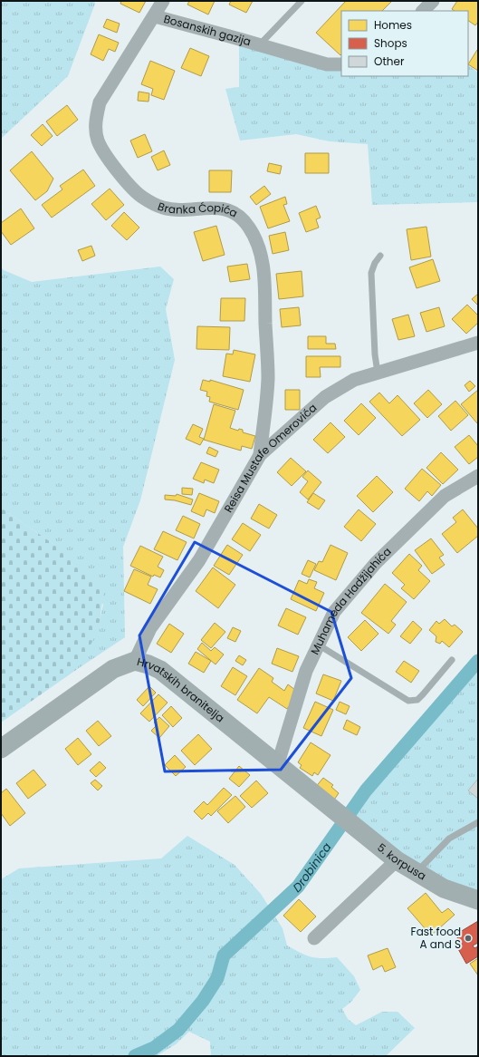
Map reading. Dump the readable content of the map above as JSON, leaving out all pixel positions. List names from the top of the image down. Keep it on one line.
{"streets":{"street":["Bosanskih gazija","Branka Ćopića","Reisa Mustafe Omerovića","Muhameda Hadžijahića","Hrvatskih branitelja","5. korpusa"]},"crossings":[["Bosanskih gazija","Branka Ćopića"],["Branka Ćopića","Reisa Mustafe Omerovića"],["Reisa Mustafe Omerovića","Hrvatskih branitelja"],["Muhameda Hadžijahića","Hrvatskih branitelja"],["Hrvatskih branitelja","5. korpusa"]],"water":["Drobinica"],"places":["Fast food A and S"],"legend":["Homes","Shops","Other"]}
